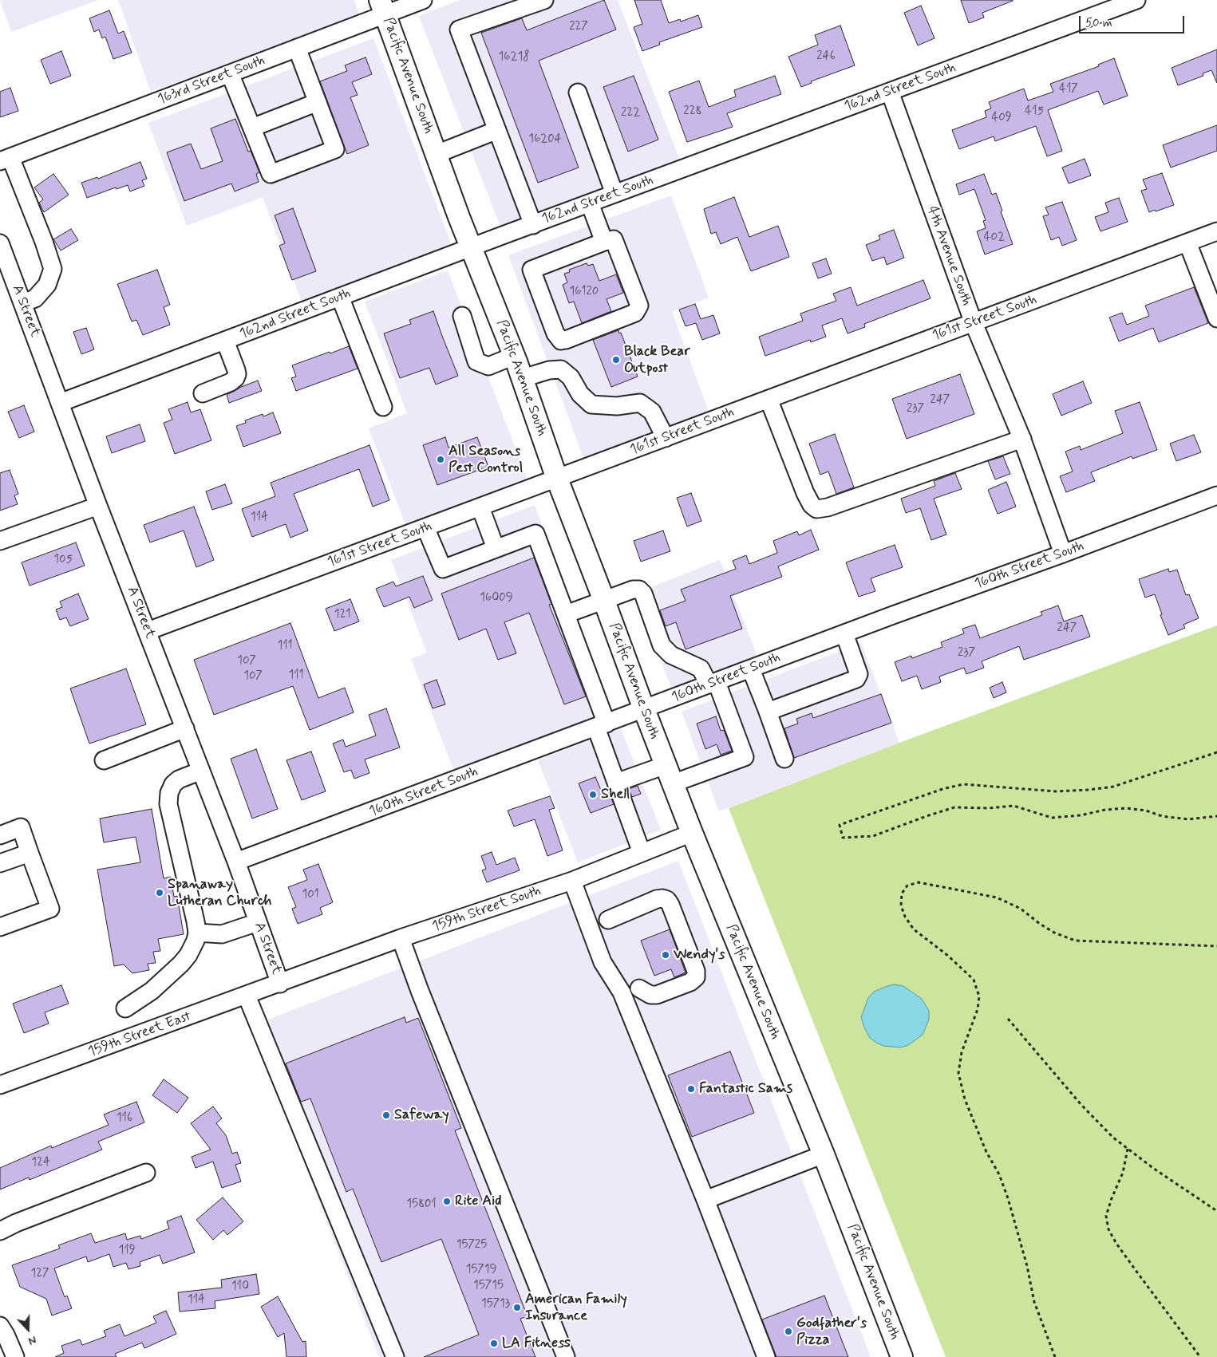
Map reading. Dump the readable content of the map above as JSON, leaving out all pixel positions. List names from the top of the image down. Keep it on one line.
{"streets":{"main road":["Pacific Avenue South"],"street":["163rd Street South","162nd Street South","4th Avenue South","A Street","161st Street South","160th Street South","159th Street South","159th Street East"]},"crossings":[["Pacific Avenue South","163rd Street South"],["Pacific Avenue South","162nd Street South"],["Pacific Avenue South","161st Street South"],["Pacific Avenue South","160th Street South"],["Pacific Avenue South","159th Street South"],["162nd Street South","4th Avenue South"],["162nd Street South","A Street"],["4th Avenue South","161st Street South"],["4th Avenue South","160th Street South"],["A Street","161st Street South"],["A Street","160th Street South"],["A Street","159th Street South"],["A Street","159th Street East"],["159th Street South","159th Street East"]],"places":["Black Bear Outpost","All Seasons Pest Control","Shell","Spanaway Lutheran Church","Wendy's","Fantastic Sams","Safeway","Rite Aid","American Family Insurance","Godfather's Pizza","LA Fitness"],"house_numbers":["227","246","16218","417","228","415","222","409","16204","402","16120","247","237","114","105","16009","121","247","111","237","107","111","107","101","116","124","15801","15725","119","15719","127","15715","110","114","15713"],"scale_bar":"50 m","north":"bottom"}
